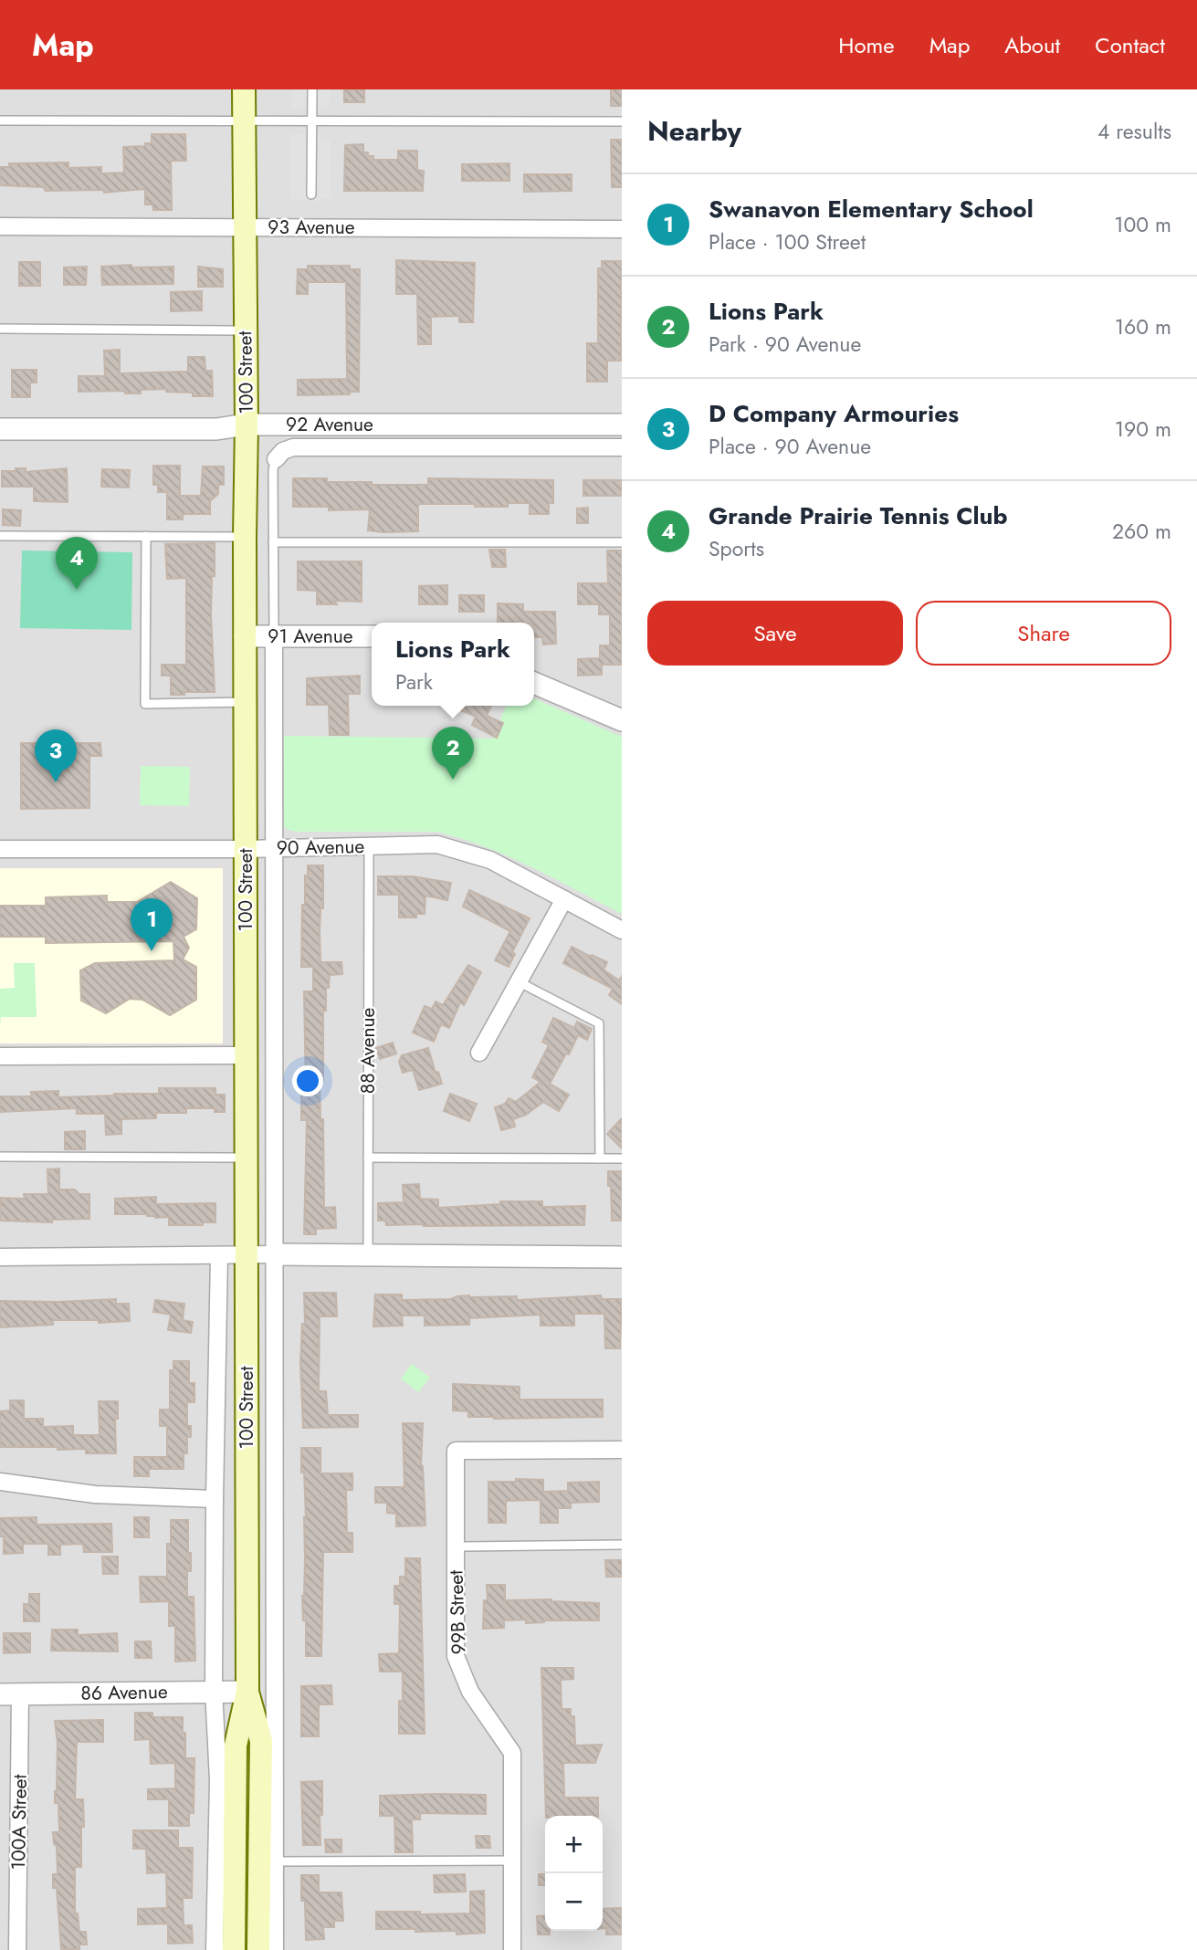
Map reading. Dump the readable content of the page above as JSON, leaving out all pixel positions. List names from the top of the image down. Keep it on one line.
{"streets":{"main road":["100 Street"],"street":["93 Avenue","92 Avenue","91 Avenue","90 Avenue","99B Street","86 Avenue","100A Street"],"lane":["88 Avenue"]},"crossings":[["93 Avenue","100 Street"],["100 Street","92 Avenue"],["100 Street","91 Avenue"],["100 Street","90 Avenue"],["100 Street","86 Avenue"],["90 Avenue","88 Avenue"],["86 Avenue","100A Street"]],"page":{"header":"Map","nav":["Home","Map","About","Contact"],"heading":["Nearby","4 results"],"list":[{"mark":"1","name":"Swanavon Elementary School","note":"Place · 100 Street","value":"100 m"},{"mark":"2","name":"Lions Park","note":"Park · 90 Avenue","value":"160 m"},{"mark":"3","name":"D Company Armouries","note":"Place · 90 Avenue","value":"190 m"},{"mark":"4","name":"Grande Prairie Tennis Club","note":"Sports","value":"260 m"}],"pins":["4","2","3","1"],"buttons":["Save","Share"],"popup":["Lions Park","Park"],"map_buttons":["+","−"]}}
